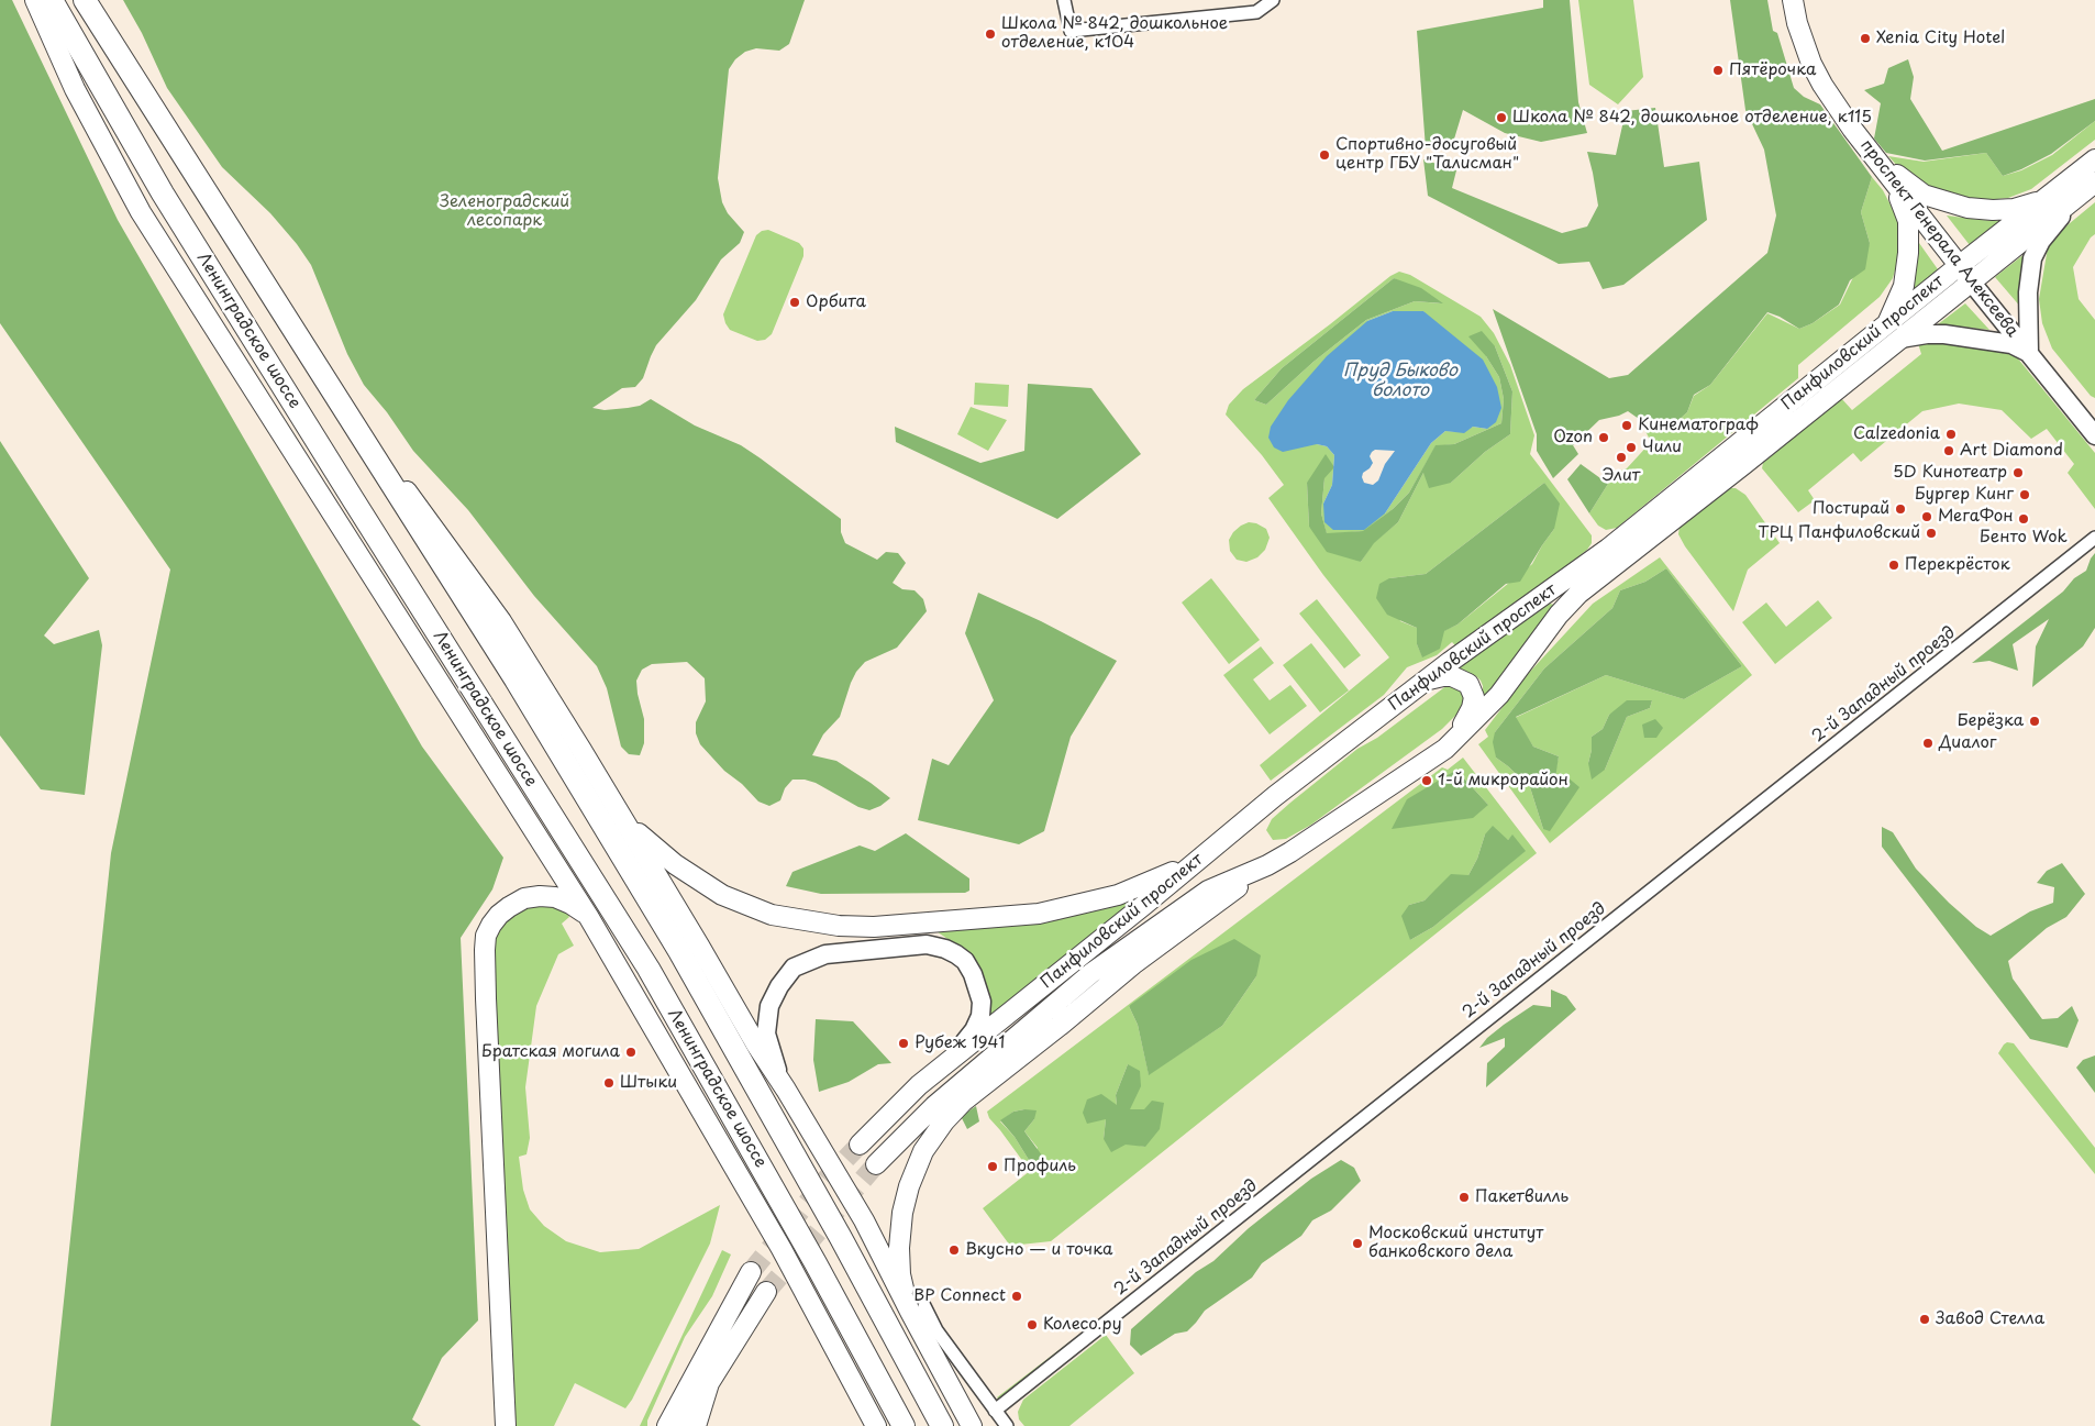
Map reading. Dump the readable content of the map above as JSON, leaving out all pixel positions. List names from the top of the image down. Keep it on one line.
{"streets":{"highway":["Ленинградское шоссе"],"main road":["проспект Генерала Алексеева","Панфиловский проспект"],"street":["2-й Западный проезд"]},"crossings":[["проспект Генерала Алексеева","Панфиловский проспект"]],"water":["Пруд Быково болото"],"parks":["Зеленоградский лесопарк"],"places":["Школа № 842, дошкольное отделение, к104","Xenia City Hotel","Пятёрочка","Школа № 842, дошкольное отделение, к115","Спортивно-досуговый центр ГБУ \"Талисман\"","Орбита","Кинематограф","Calzedonia","Ozon","Чили","Art Diamond","Элит","5D Кинотеатр","Бургер Кинг","Постирай","МегаФон","Бенто Wok","ТРЦ Панфиловский","Перекрёсток","Берёзка","Диалог","1-й микрорайон","Рубеж 1941","Братская могила","Штыки","Профиль","Пакетвилль","Московский институт банковского дела","Вкусно — и точка","ВР Connect","Завод Стелла","Колесо.ру"]}
